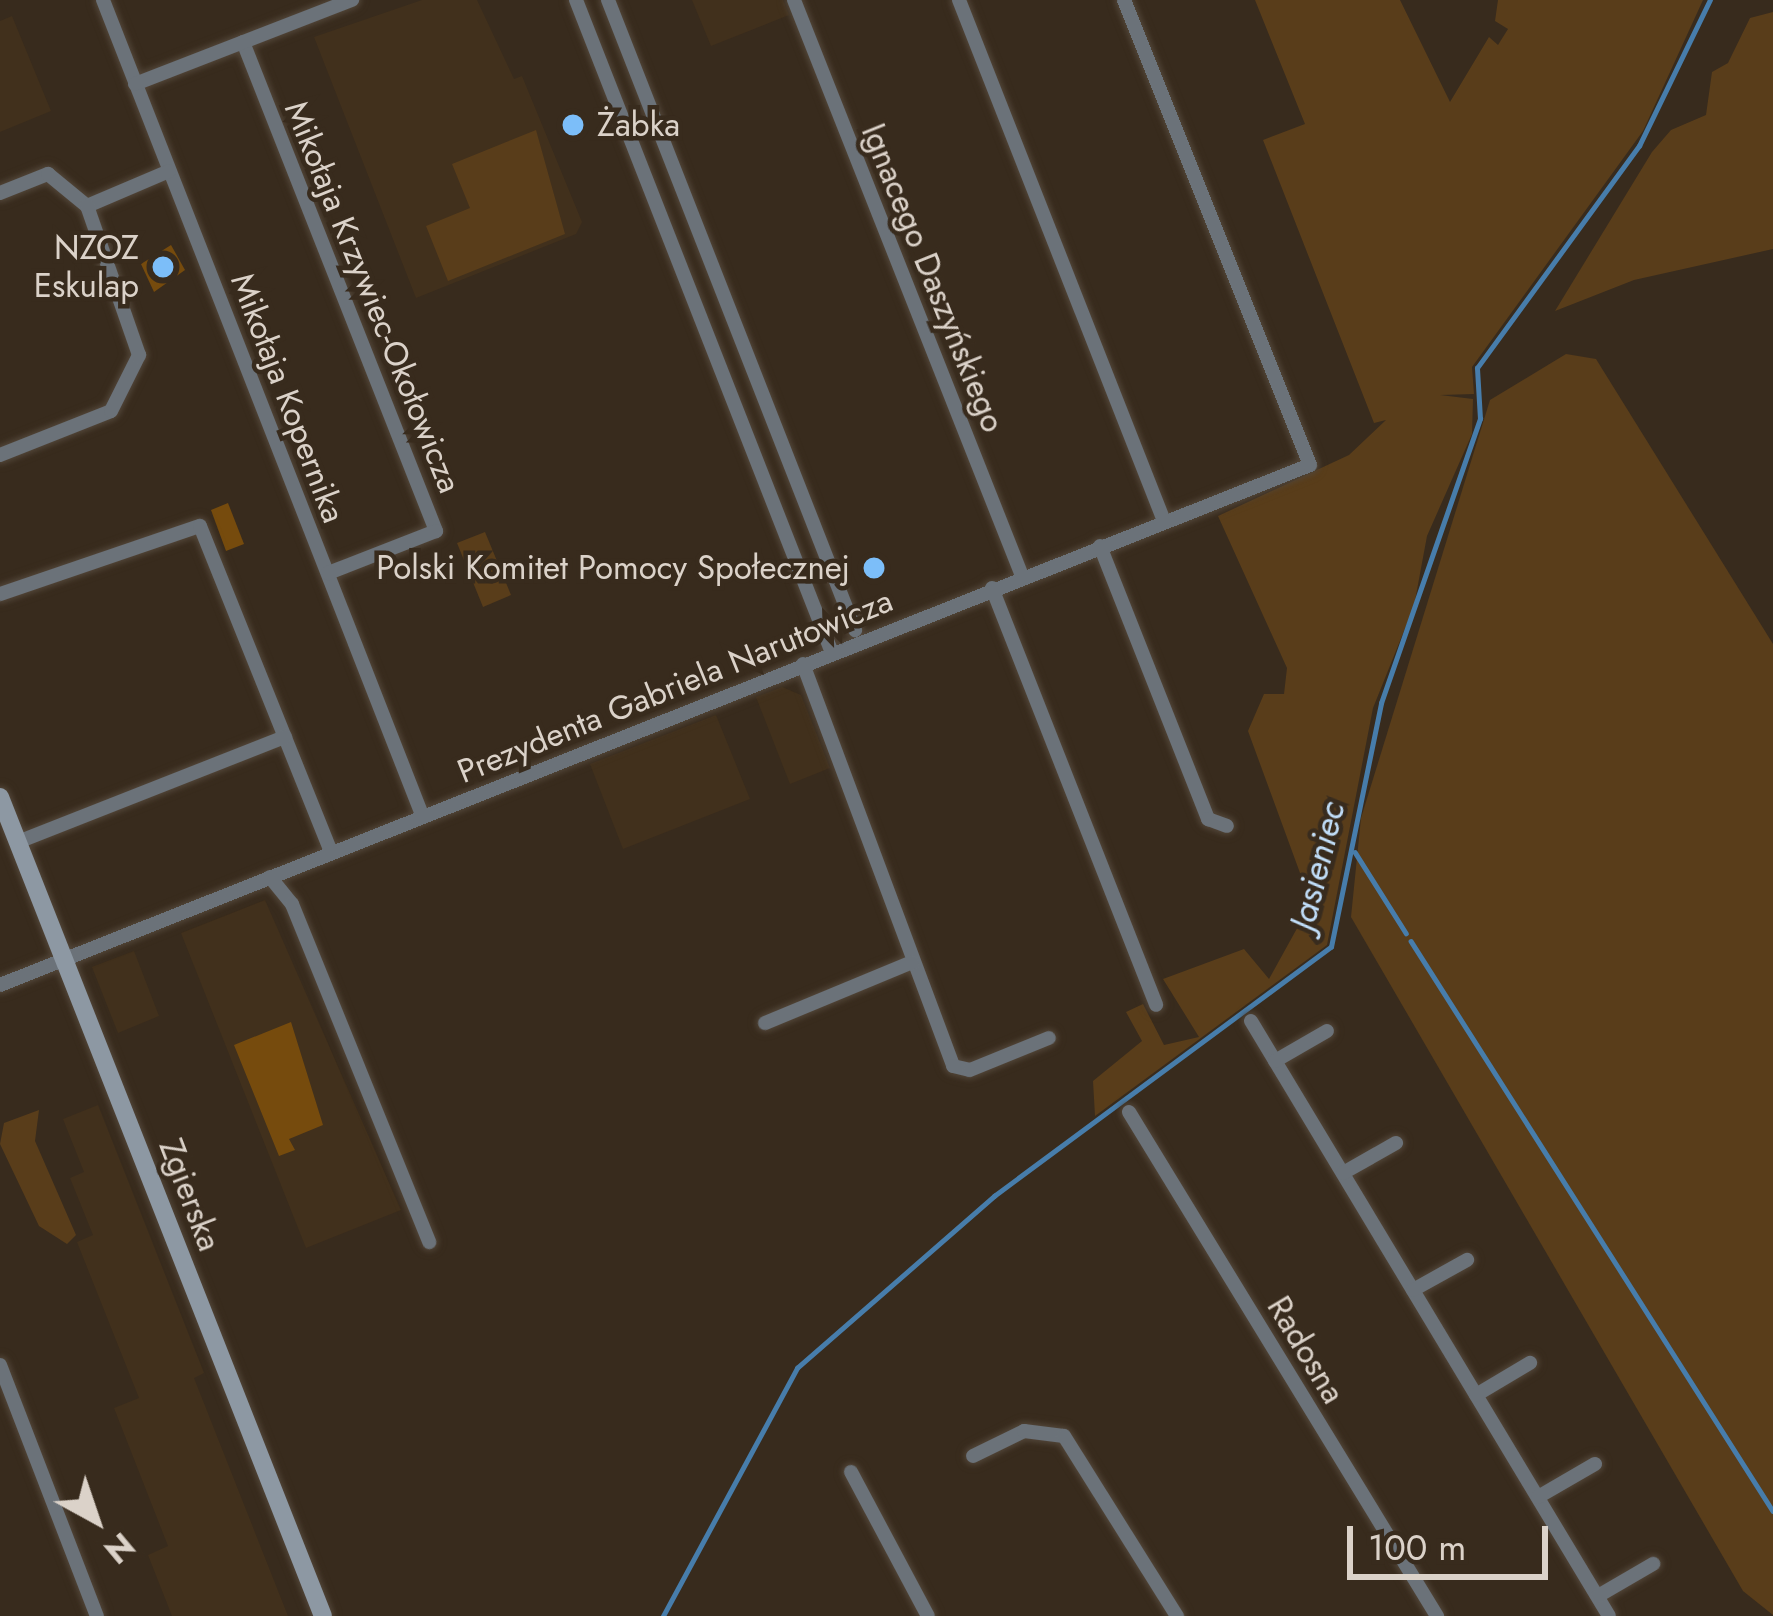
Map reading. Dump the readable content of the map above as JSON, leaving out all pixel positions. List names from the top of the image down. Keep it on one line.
{"streets":{"main road":["Zgierska"],"street":["Ignacego Daszyńskiego","Mikołaja Krzywiec-Okołowicza","Mikołaja Kopernika","Prezydenta Gabriela Narutowicza","Radosna"]},"crossings":[["Ignacego Daszyńskiego","Prezydenta Gabriela Narutowicza"],["Mikołaja Krzywiec-Okołowicza","Mikołaja Kopernika"],["Mikołaja Kopernika","Prezydenta Gabriela Narutowicza"],["Prezydenta Gabriela Narutowicza","Zgierska"]],"water":["Jasieniec"],"places":["Żabka","NZOZ Eskulap","Polski Komitet Pomocy Społecznej"],"scale_bar":"100 m","north":"bottom right"}
